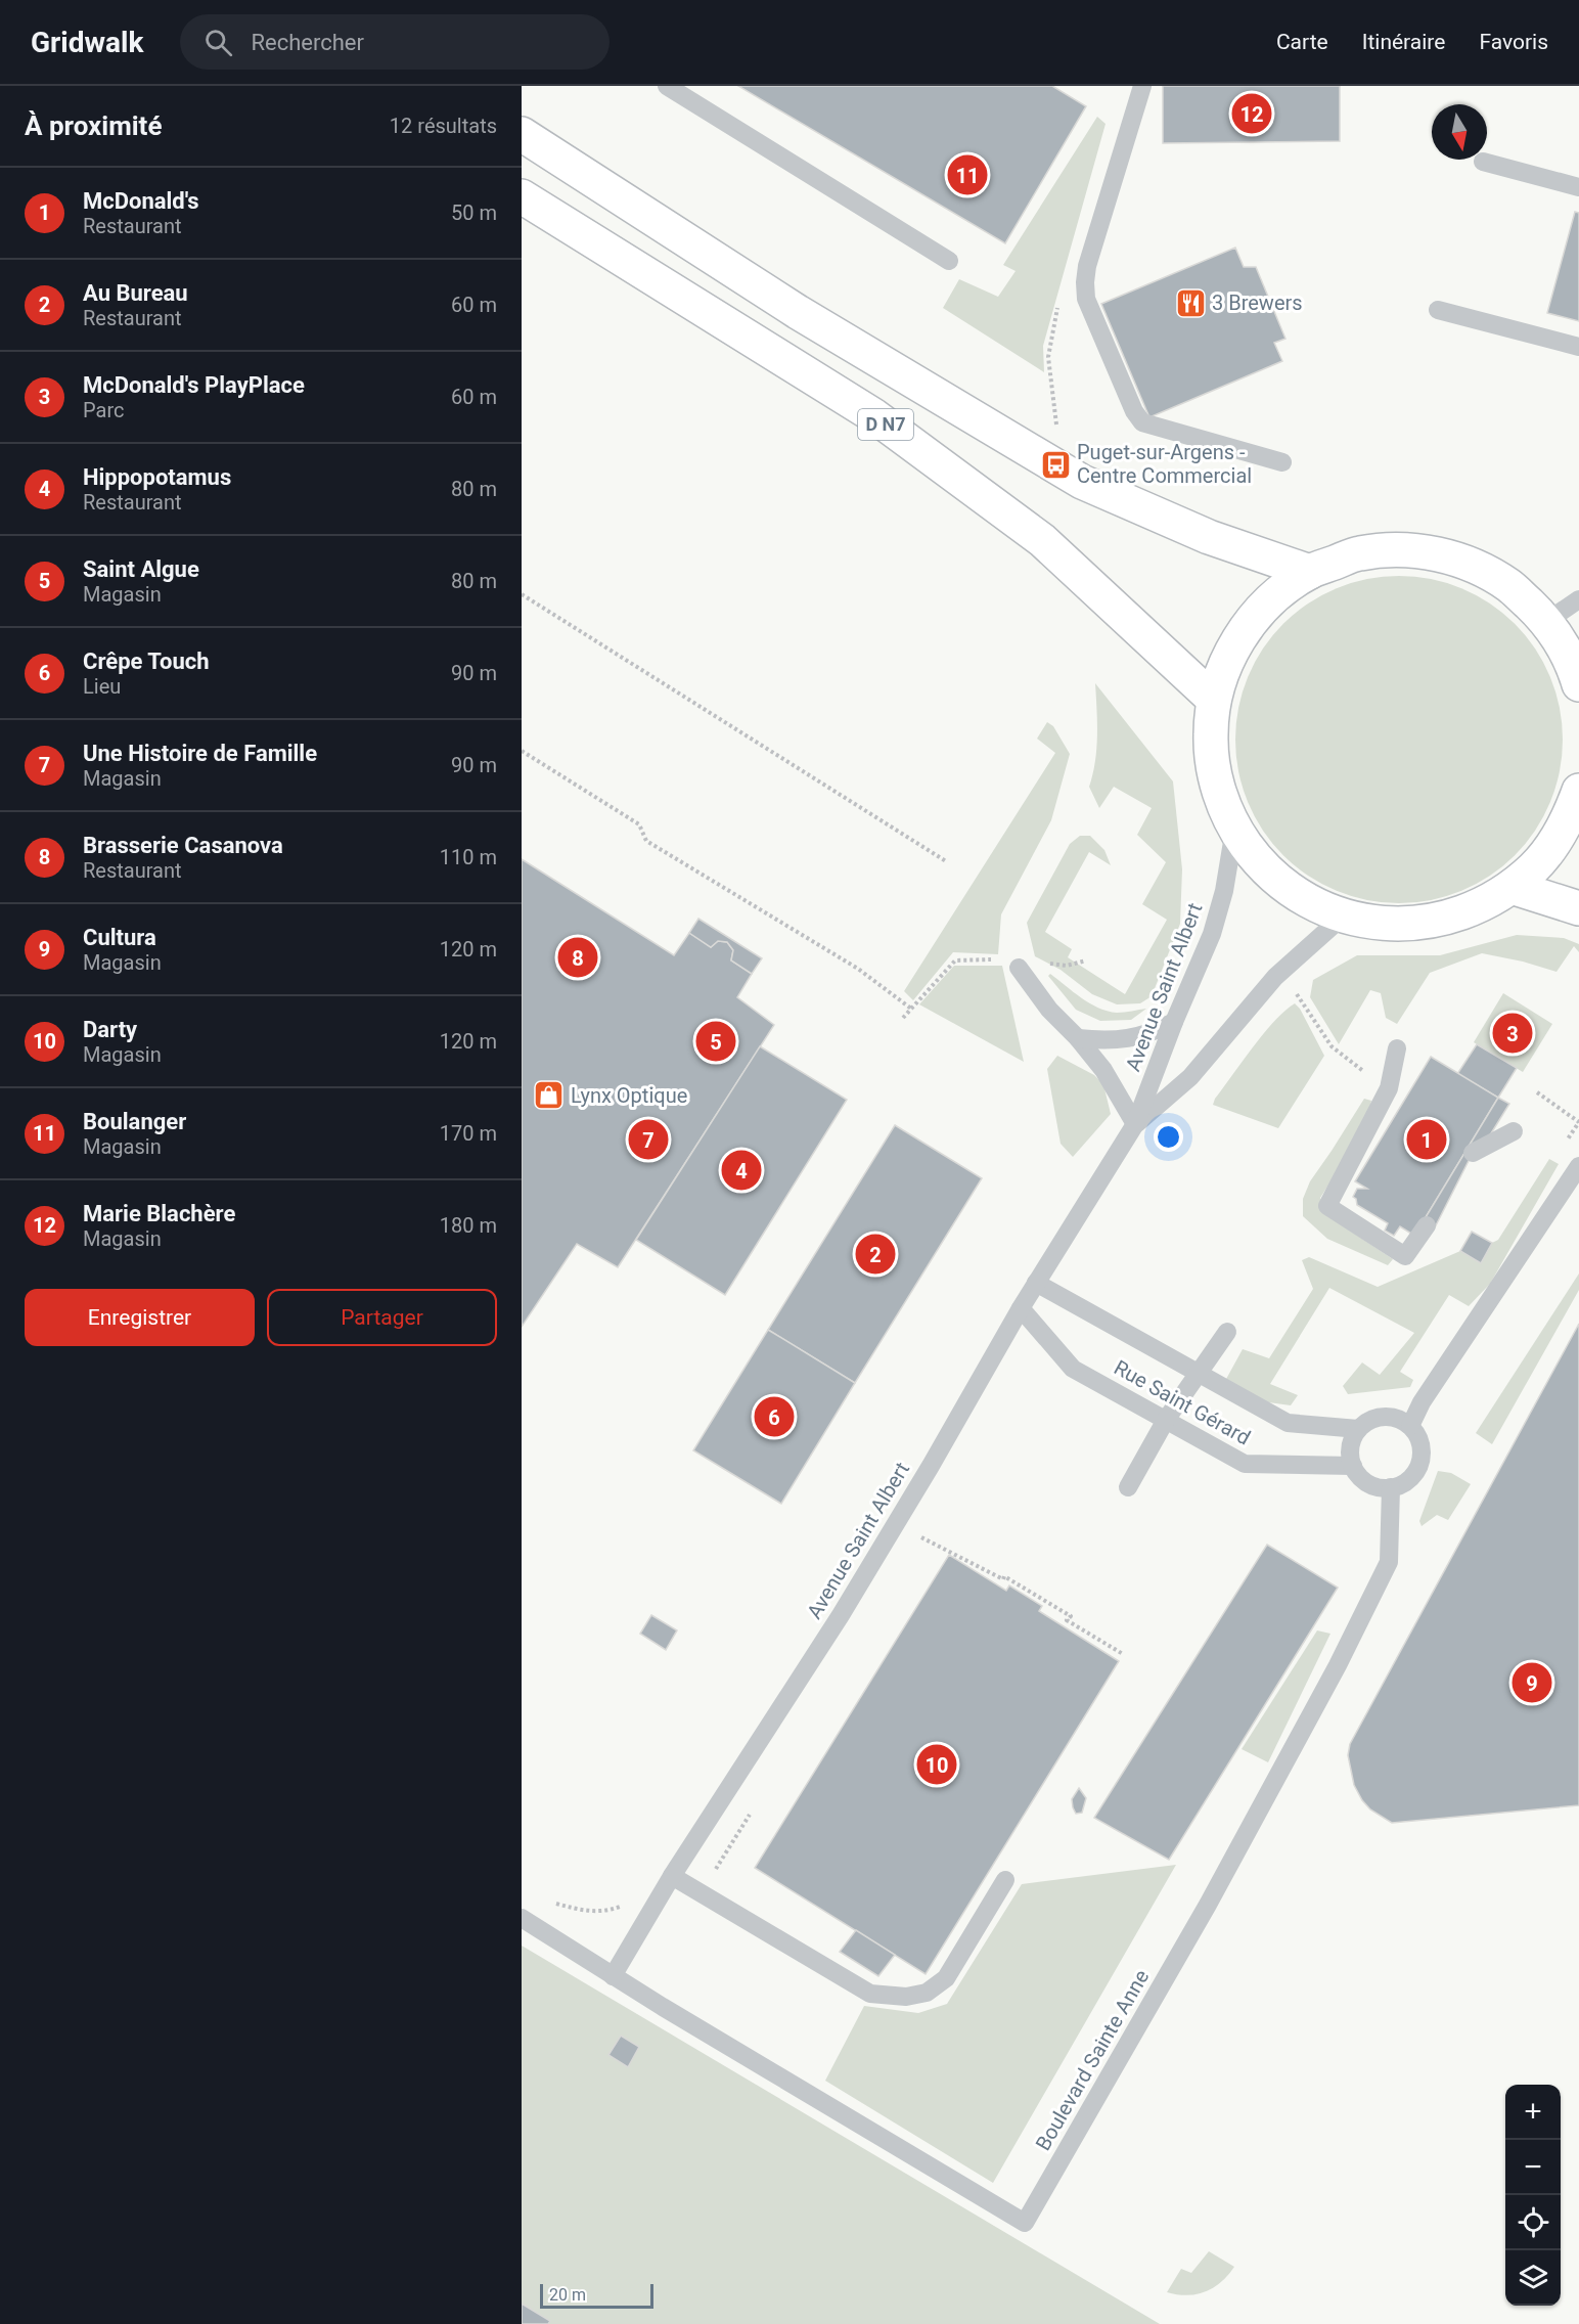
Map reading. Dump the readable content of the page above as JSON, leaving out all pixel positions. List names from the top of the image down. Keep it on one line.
{"streets":{"main road":["D N7"],"lane":["Avenue Saint Albert","Rue Saint Gérard","Boulevard Sainte Anne"]},"crossings":[["Avenue Saint Albert","Rue Saint Gérard"],["Avenue Saint Albert","Boulevard Sainte Anne"],["Rue Saint Gérard","Boulevard Sainte Anne"]],"places":{"restaurant":["3 Brewers"],"bus stop":["Puget-sur-Argens - Centre Commercial"],"shop":["Lynx Optique"]},"scale_bar":"20 m","north":"bottom","page":{"header":"Gridwalk","search":"Rechercher","nav":["Carte","Itinéraire","Favoris"],"heading":["À proximité","12 résultats"],"pins":["12","11","8","3","5","1","7","4","2","6","9","10"],"list":[{"mark":"1","name":"McDonald's","note":"Restaurant","value":"50 m"},{"mark":"2","name":"Au Bureau","note":"Restaurant","value":"60 m"},{"mark":"3","name":"McDonald's PlayPlace","note":"Parc","value":"60 m"},{"mark":"4","name":"Hippopotamus","note":"Restaurant","value":"80 m"},{"mark":"5","name":"Saint Algue","note":"Magasin","value":"80 m"},{"mark":"6","name":"Crêpe Touch","note":"Lieu","value":"90 m"},{"mark":"7","name":"Une Histoire de Famille","note":"Magasin","value":"90 m"},{"mark":"8","name":"Brasserie Casanova","note":"Restaurant","value":"110 m"},{"mark":"9","name":"Cultura","note":"Magasin","value":"120 m"},{"mark":"10","name":"Darty","note":"Magasin","value":"120 m"},{"mark":"11","name":"Boulanger","note":"Magasin","value":"170 m"},{"mark":"12","name":"Marie Blachère","note":"Magasin","value":"180 m"}],"buttons":["Enregistrer","Partager"],"map_buttons":["+","−"],"scale":"20 m"}}
